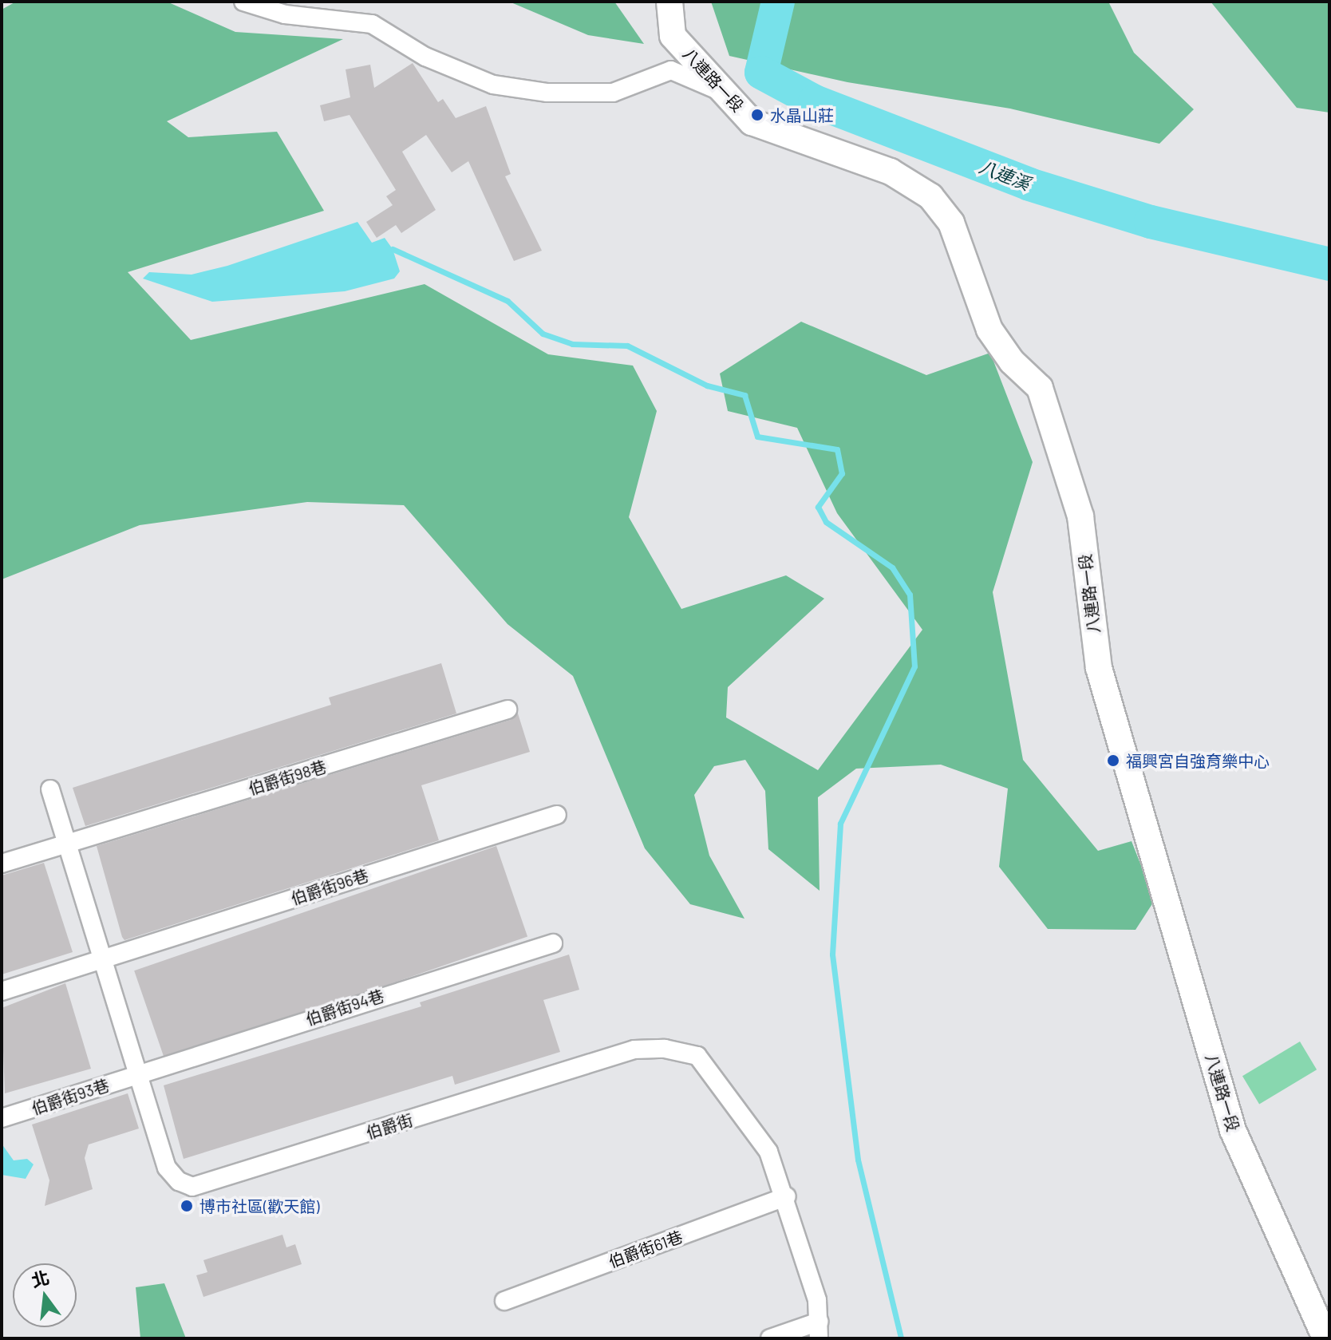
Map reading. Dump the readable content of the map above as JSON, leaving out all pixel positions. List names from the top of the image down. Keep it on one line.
{"streets":{"street":["八連路一段","伯爵街98巷","伯爵街96巷","伯爵街94巷","伯爵街93巷","伯爵街","伯爵街61巷"]},"crossings":[["伯爵街98巷","伯爵街"],["伯爵街96巷","伯爵街"],["伯爵街94巷","伯爵街93巷"],["伯爵街94巷","伯爵街"],["伯爵街93巷","伯爵街"],["伯爵街","伯爵街61巷"]],"water":["八連溪"],"places":["水晶山莊","福興宮自強育樂中心","博市社區(歡天館)"],"north":"top"}
